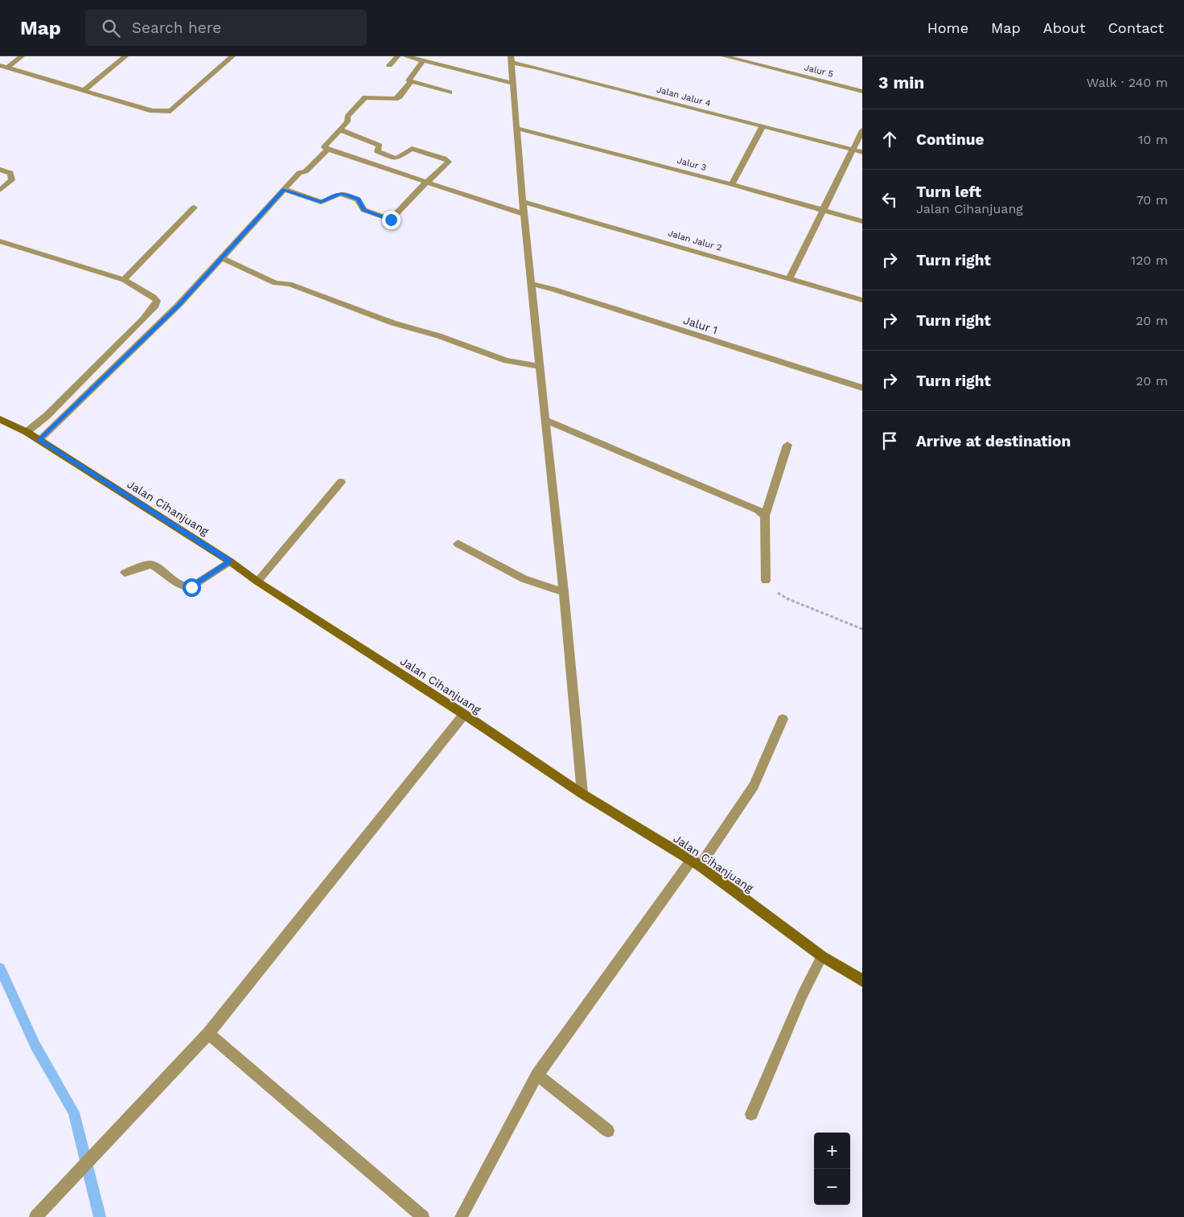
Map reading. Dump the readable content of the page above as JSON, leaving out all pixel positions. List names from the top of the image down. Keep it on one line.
{"streets":{"main road":["Jalan Cihanjuang"],"street":["Jalur 5","Jalan Jalur 4","Jalur 3","Jalan Jalur 2","Jalur 1"]},"page":{"header":"Map","search":"Search here","nav":["Home","Map","About","Contact"],"heading":["3 min","Walk · 240 m"],"list":[["Continue","10 m"],["Turn left","Jalan Cihanjuang","70 m"],["Turn right","120 m"],["Turn right","20 m"],["Turn right","20 m"],"Arrive at destination"],"map_buttons":["+","−"]}}
